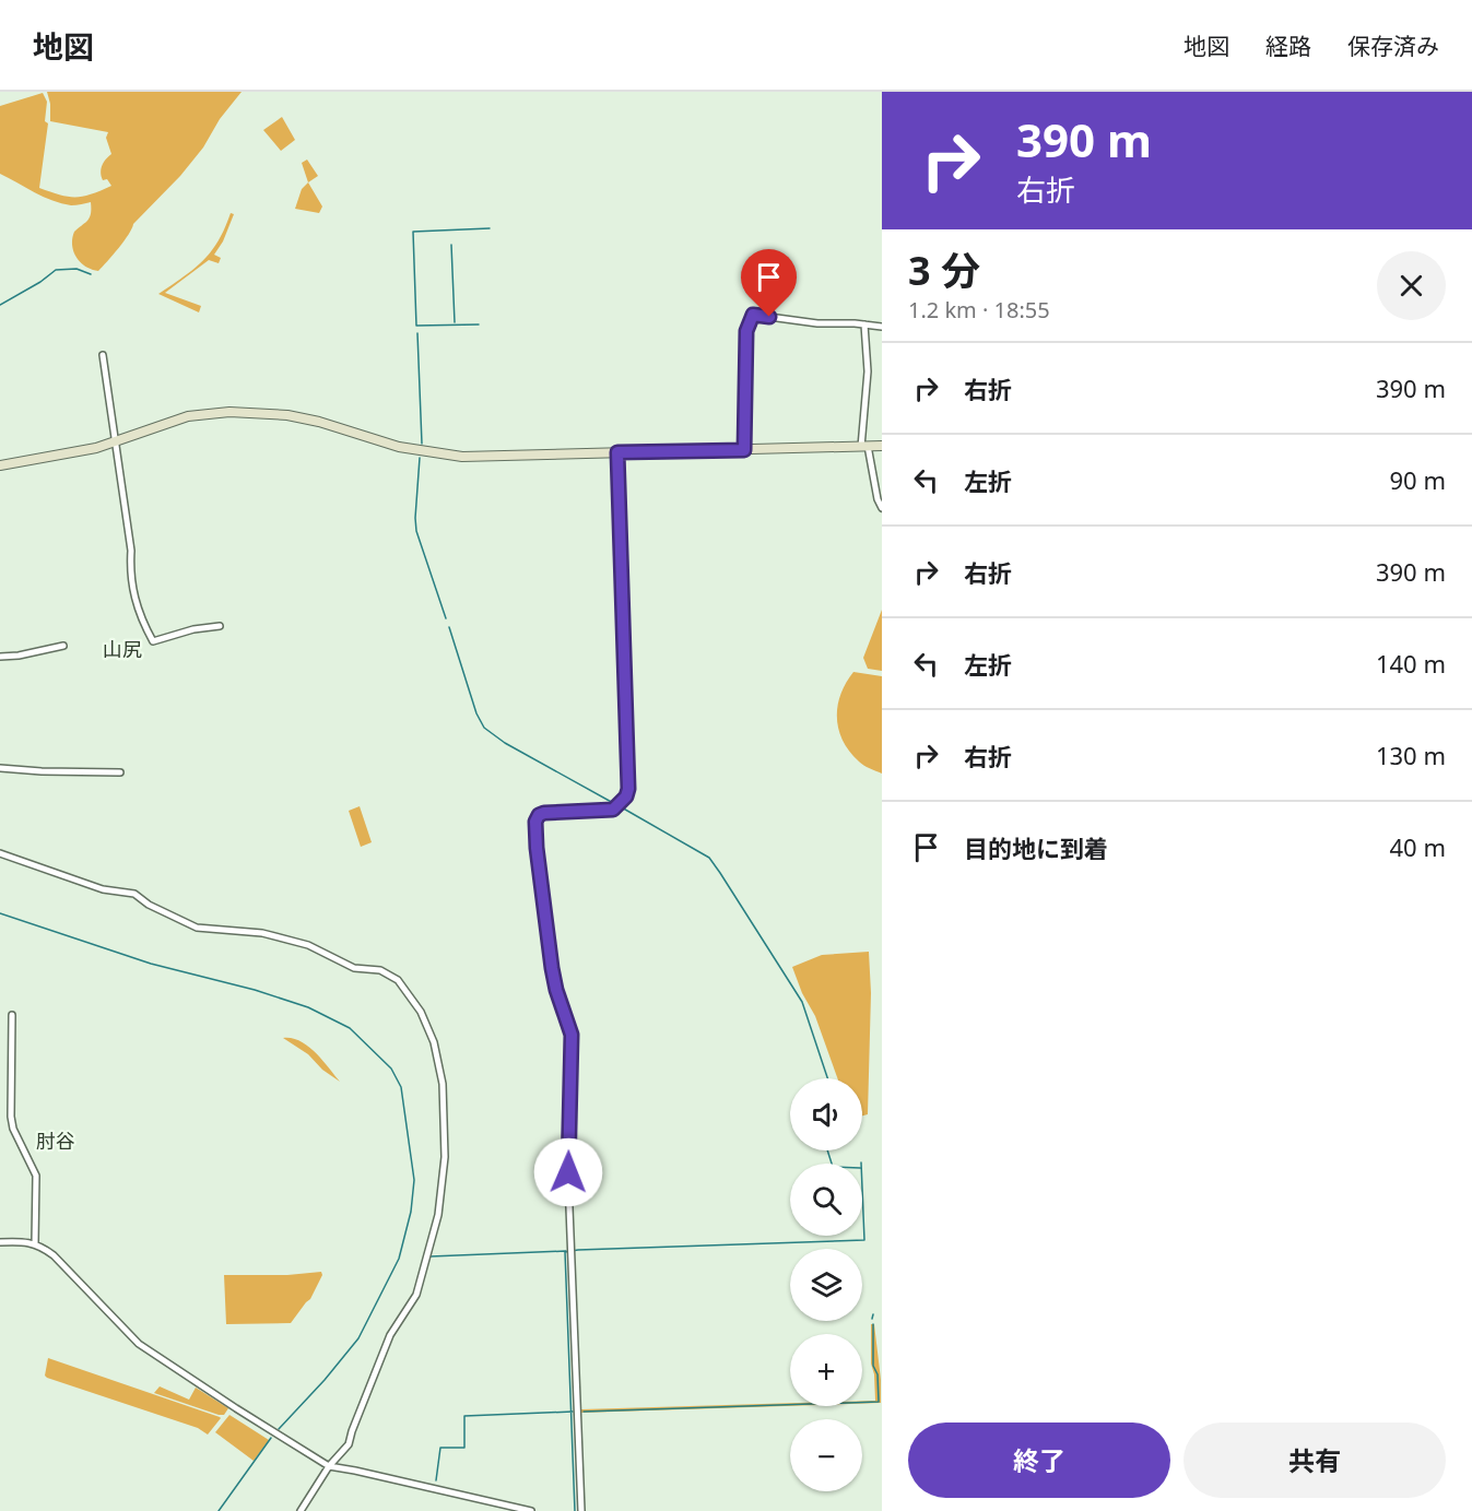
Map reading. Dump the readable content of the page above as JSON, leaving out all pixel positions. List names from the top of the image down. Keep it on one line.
{"districts":["山尻","肘谷"],"page":{"header":"地図","nav":["地図","経路","保存済み"],"turn":["390 m","右折"],"heading":["3 分","1.2 km · 18:55"],"list":[{"name":"右折","value":"390 m"},{"name":"左折","value":"90 m"},{"name":"右折","value":"390 m"},{"name":"左折","value":"140 m"},{"name":"右折","value":"130 m"},{"name":"目的地に到着","value":"40 m"}],"map_buttons":["+","−"],"buttons":["終了","共有"]}}
